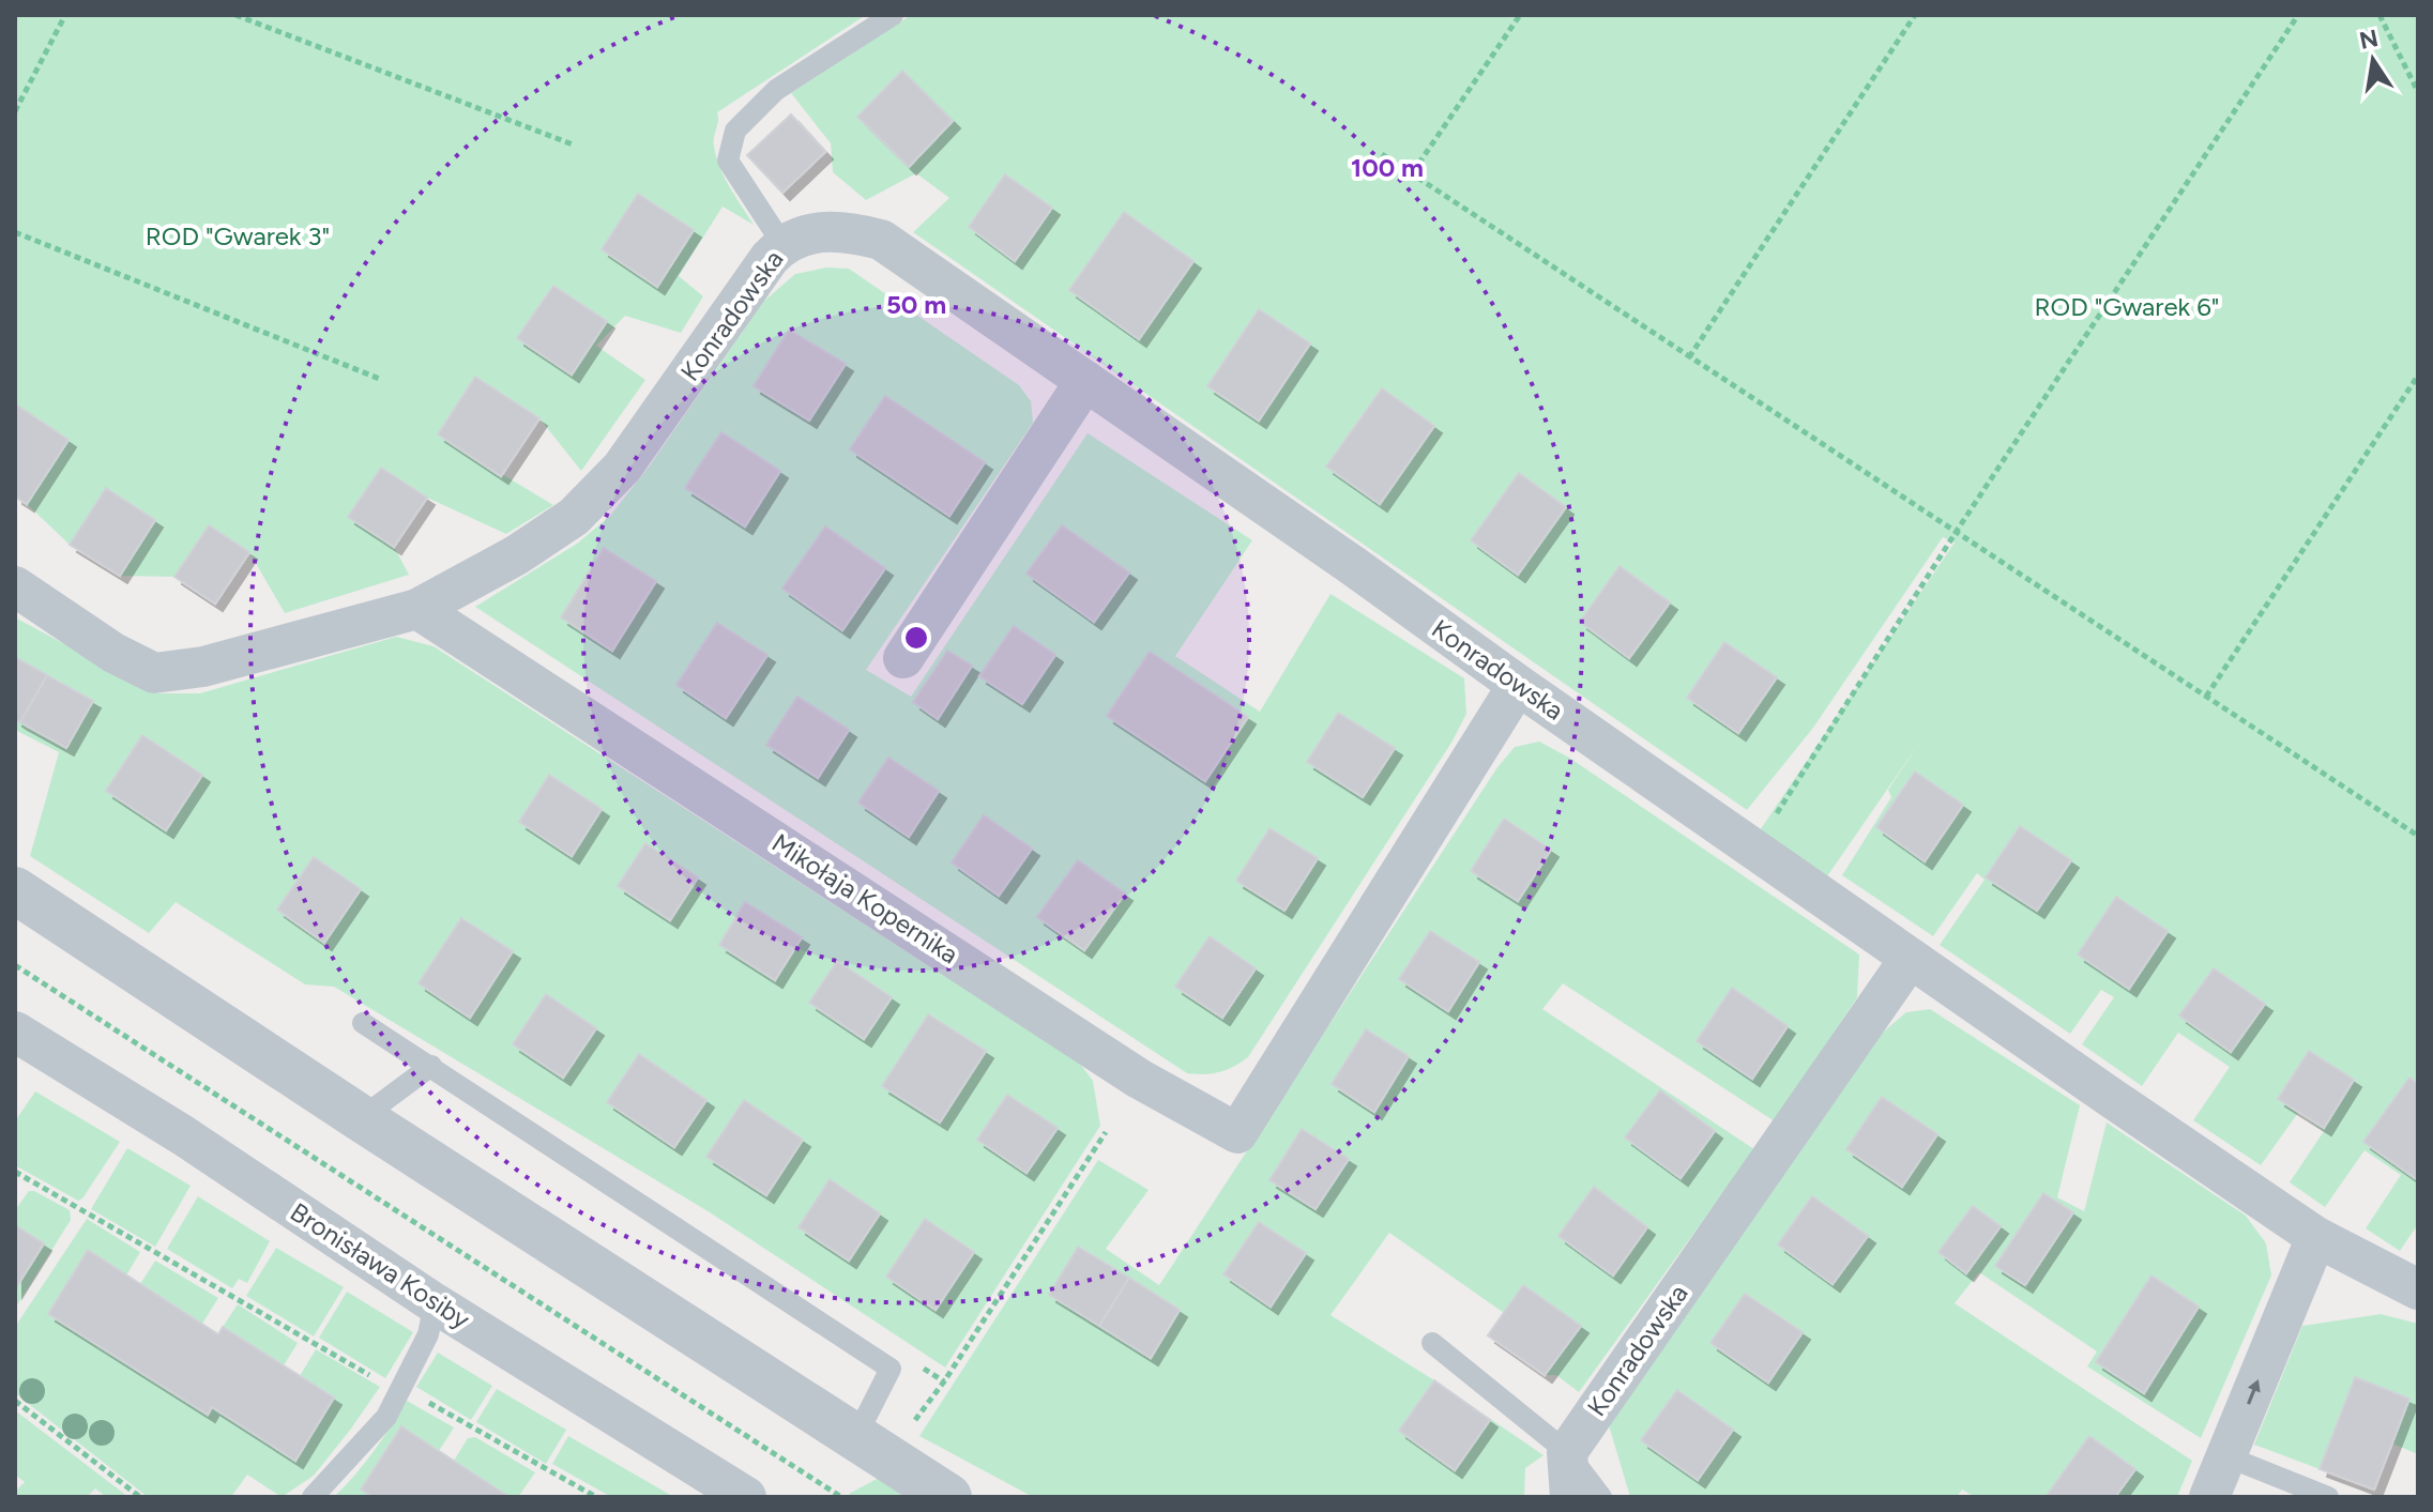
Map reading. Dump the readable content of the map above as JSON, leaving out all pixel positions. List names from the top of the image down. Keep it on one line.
{"streets":{"street":["Konradowska","Mikołaja Kopernika","Bronisława Kosiby"]},"crossings":[["Konradowska","Mikołaja Kopernika"]],"parks":["ROD \"Gwarek 3\"","ROD \"Gwarek 6\""],"north":"top","rings":["100 m","50 m"]}
